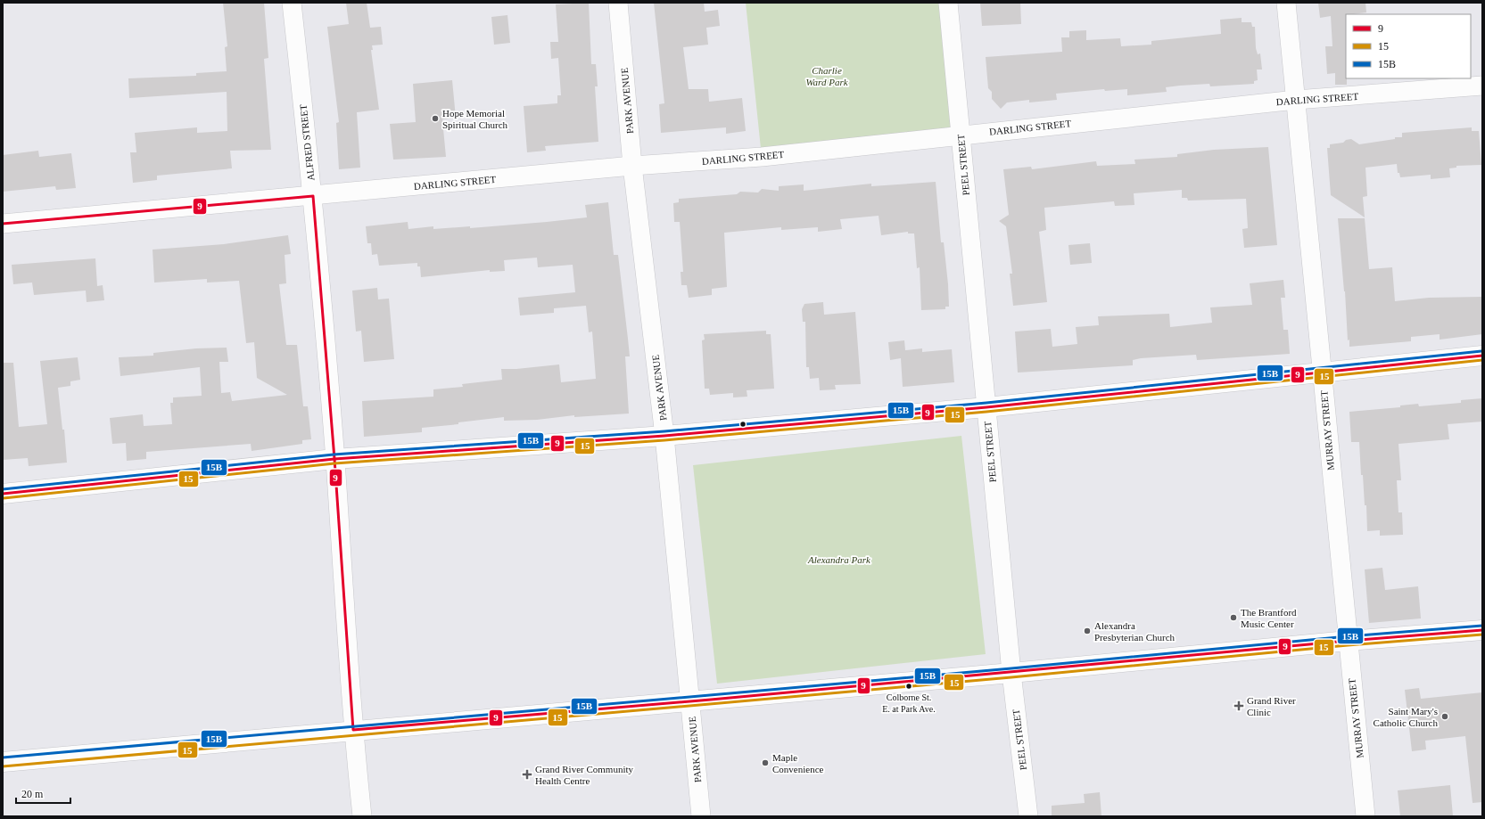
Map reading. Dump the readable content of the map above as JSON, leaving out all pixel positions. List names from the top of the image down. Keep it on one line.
{"streets":{"street":["DARLING STREET","PARK AVENUE","ALFRED STREET","PEEL STREET","MURRAY STREET"]},"crossings":[["DARLING STREET","PARK AVENUE"],["DARLING STREET","ALFRED STREET"],["DARLING STREET","PEEL STREET"],["DARLING STREET","MURRAY STREET"]],"parks":["Charlie Ward Park","Alexandra Park"],"places":{"other":["Hope Memorial Spiritual Church","The Brantford Music Center","Alexandra Presbyterian Church","Colborne St. E. at Park Ave.","Saint Mary's Catholic Church","Maple Convenience"],"health":["Grand River Clinic","Grand River Community Health Centre"]},"lines":["transit line 9","transit line 15B","transit line 15"],"legend":["9","15","15B"],"scale_bar":"20 m"}
